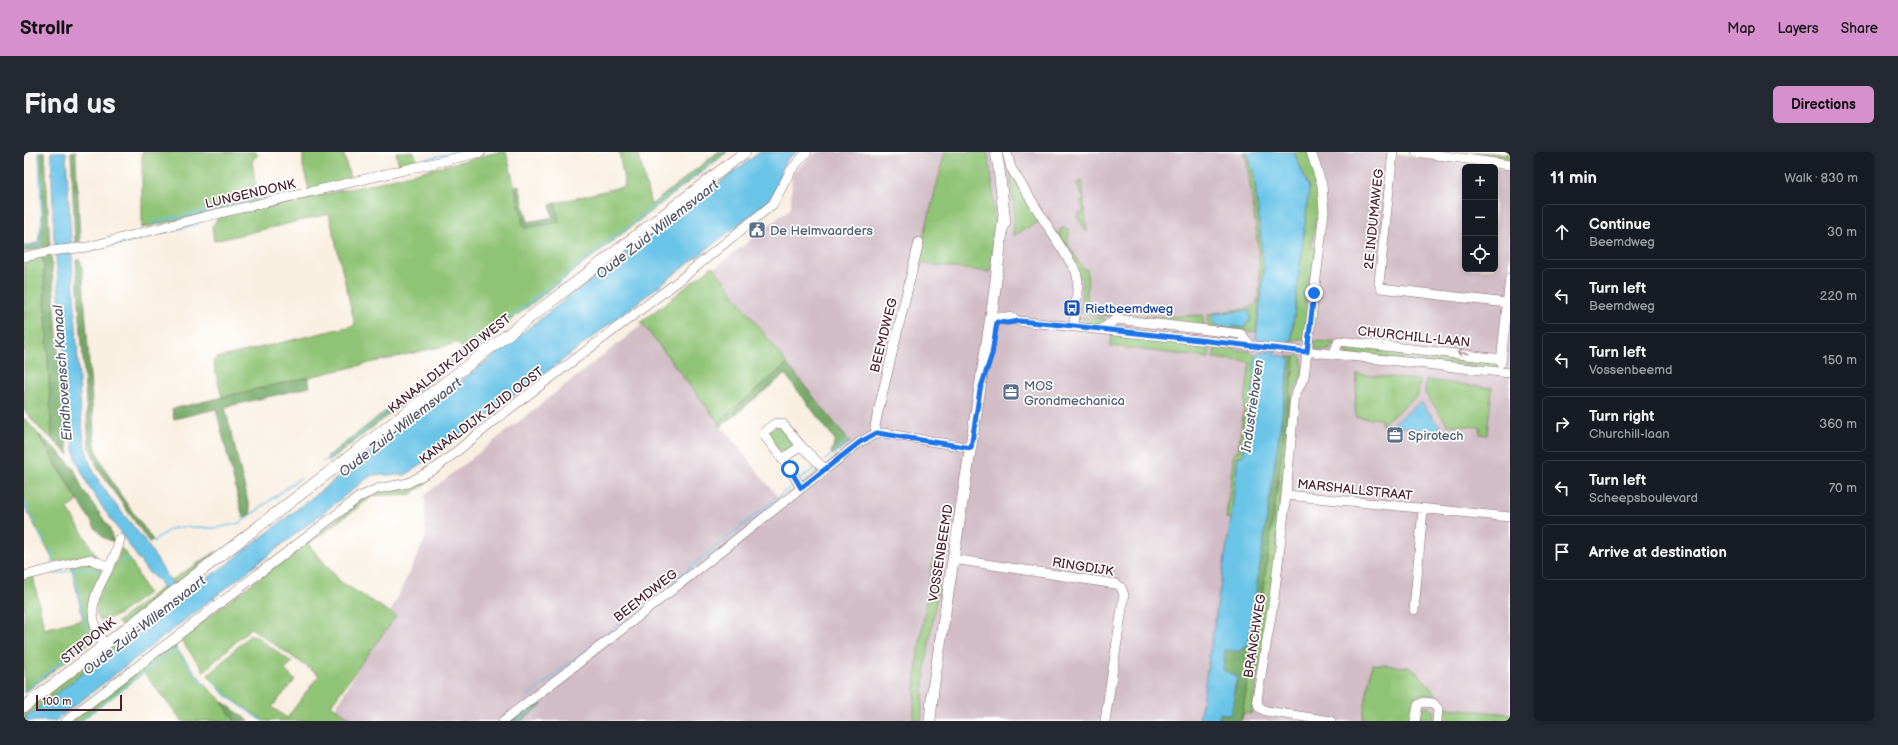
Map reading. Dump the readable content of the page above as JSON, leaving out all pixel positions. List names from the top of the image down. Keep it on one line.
{"streets":{"main road":["KANAALDIJK ZUID WEST","VOSSENBEEMD","STIPDONK"],"street":["LUNGENDONK","2E INDUMAWEG","BEEMDWEG","CHURCHILL-LAAN","KANAALDIJK ZUID OOST","MARSHALLSTRAAT","RINGDIJK","BRANCHWEG"]},"crossings":[["KANAALDIJK ZUID WEST","STIPDONK"],["MARSHALLSTRAAT","BRANCHWEG"],["VOSSENBEEMD","RINGDIJK"]],"water":["Oude Zuid-Willemsvaart","Eindhovensch Kanaal","Industriehaven"],"places":{"public building":["De Helmvaarders"],"bus stop":["Rietbeemdweg"],"office":["MOS Grondmechanica","Spirotech"]},"scale_bar":"100 m","page":{"header":"Strollr","nav":["Map","Layers","Share"],"buttons":"Directions","title":"Find us","heading":["11 min","Walk · 830 m"],"map_buttons":["+","−"],"list":[["Continue","Beemdweg","30 m"],["Turn left","Beemdweg","220 m"],["Turn left","Vossenbeemd","150 m"],["Turn right","Churchill-laan","360 m"],["Turn left","Scheepsboulevard","70 m"],"Arrive at destination"],"scale":"100 m"}}
